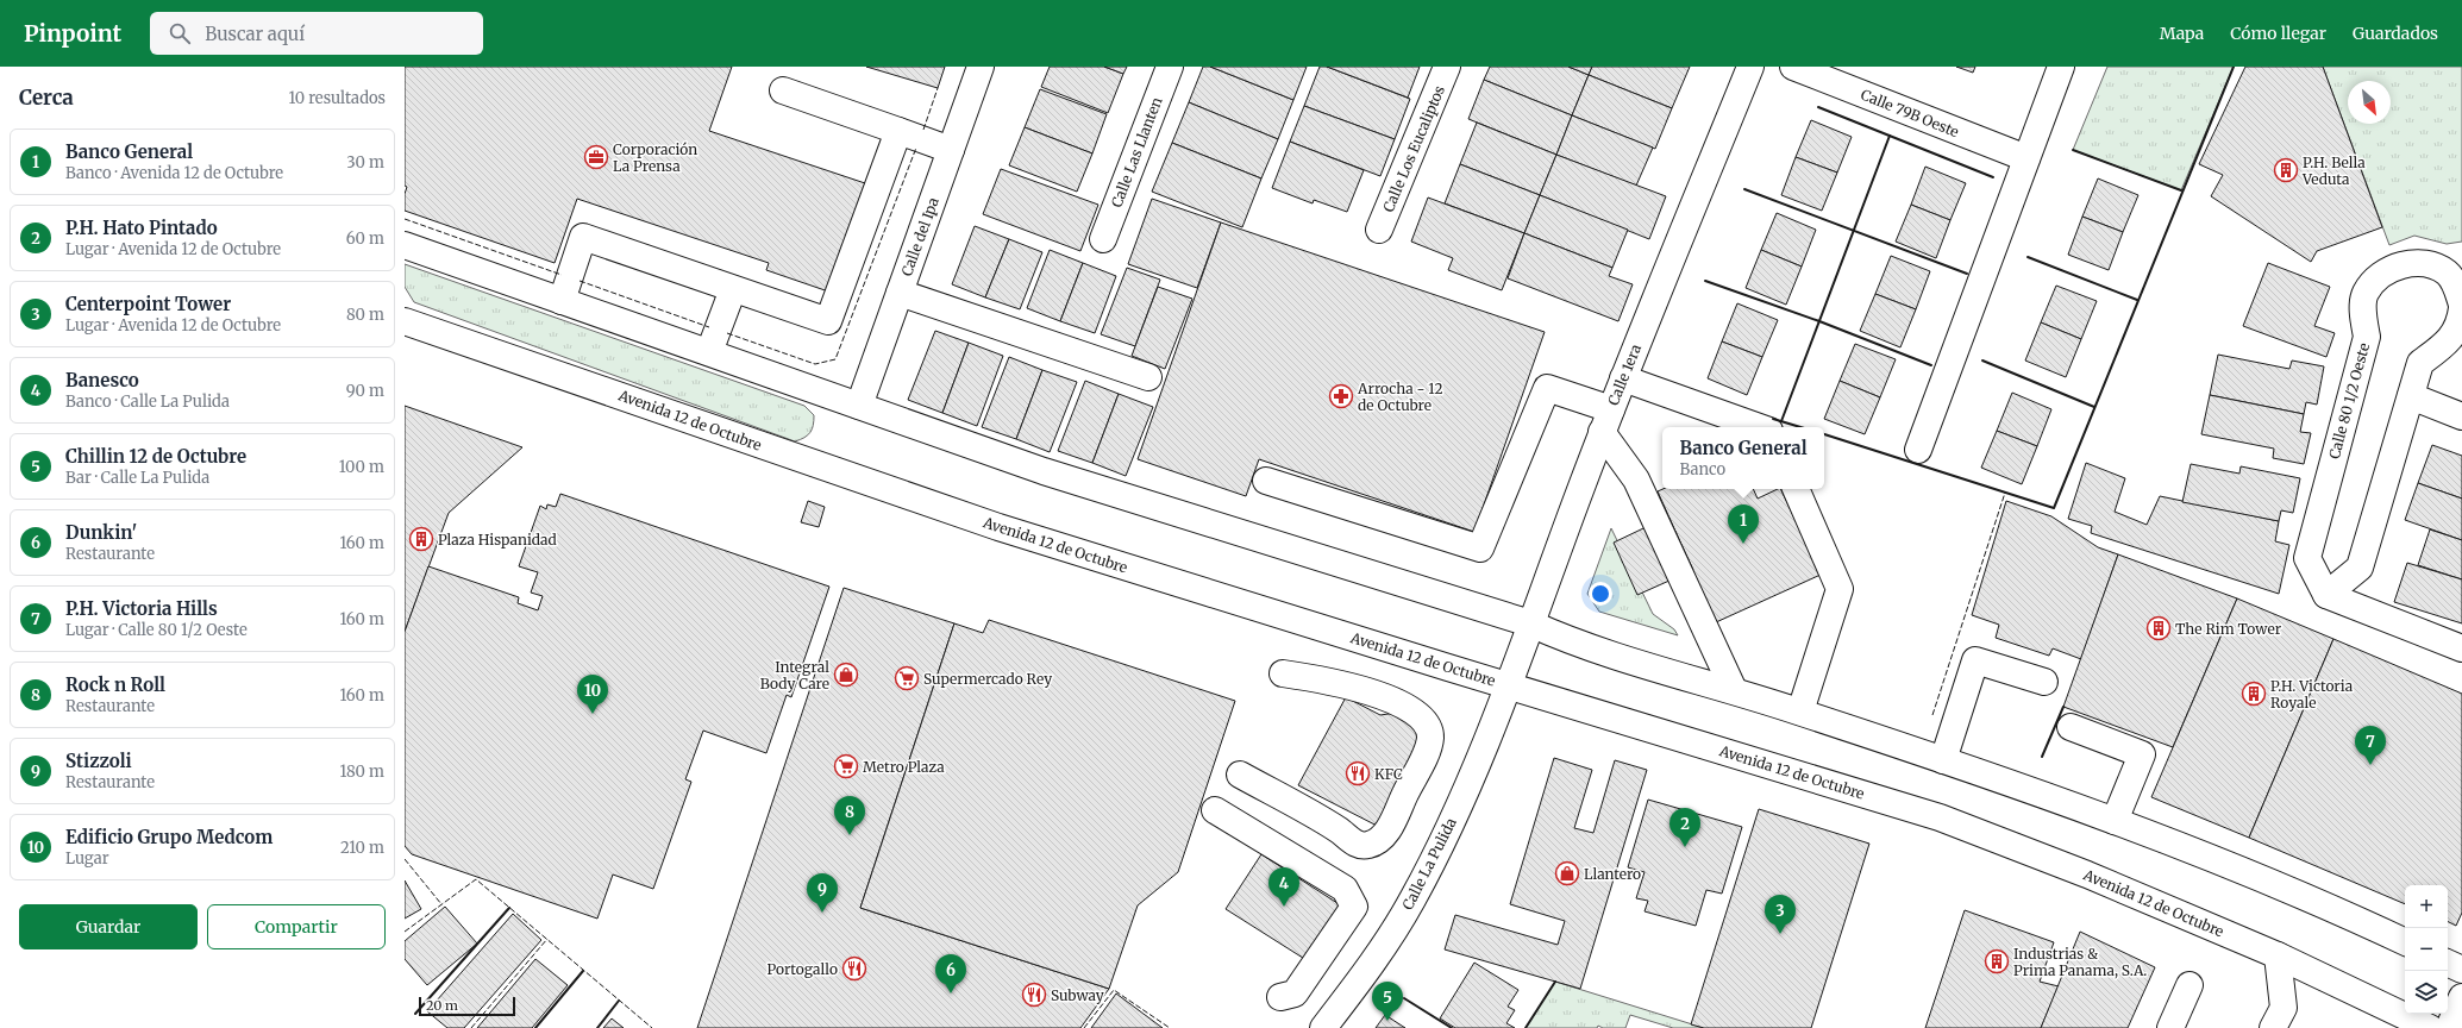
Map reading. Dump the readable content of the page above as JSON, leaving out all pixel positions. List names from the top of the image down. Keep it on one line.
{"streets":{"main road":["Calle 79B Oeste","Calle Los Eucaliptos","Calle Las Llanten","Calle del Ipa","Calle 1era","Calle 80 1/2 Oeste","Avenida 12 de Octubre","Calle La Pulida"]},"crossings":[["Calle 1era","Avenida 12 de Octubre"],["Calle 1era","Calle La Pulida"],["Avenida 12 de Octubre","Calle La Pulida"]],"places":{"office":["Corporación La Prensa"],"building":["P.H. Bella Veduta","Plaza Hispanidad","The Rim Tower","P.H. Victoria Royale","Industrias & Prima Panama, S.A."],"pharmacy":["Arrocha - 12 de Octubre"],"shop":["Integral Body Care","Llantero"],"supermarket":["Supermercado Rey","Metro Plaza"],"restaurant":["KFC","Portogallo","Subway"]},"scale_bar":"20 m","north":"bottom right","page":{"header":"Pinpoint","search":"Buscar aquí","nav":["Mapa","Cómo llegar","Guardados"],"heading":["Cerca","10 resultados"],"list":[{"mark":"1","name":"Banco General","note":"Banco · Avenida 12 de Octubre","value":"30 m"},{"mark":"2","name":"P.H. Hato Pintado","note":"Lugar · Avenida 12 de Octubre","value":"60 m"},{"mark":"3","name":"Centerpoint Tower","note":"Lugar · Avenida 12 de Octubre","value":"80 m"},{"mark":"4","name":"Banesco","note":"Banco · Calle La Pulida","value":"90 m"},{"mark":"5","name":"Chillin 12 de Octubre","note":"Bar · Calle La Pulida","value":"100 m"},{"mark":"6","name":"Dunkin'","note":"Restaurante","value":"160 m"},{"mark":"7","name":"P.H. Victoria Hills","note":"Lugar · Calle 80 1/2 Oeste","value":"160 m"},{"mark":"8","name":"Rock n Roll","note":"Restaurante","value":"160 m"},{"mark":"9","name":"Stizzoli","note":"Restaurante","value":"180 m"},{"mark":"10","name":"Edificio Grupo Medcom","note":"Lugar","value":"210 m"}],"popup":["Banco General","Banco"],"pins":["1","10","7","8","2","4","9","3","6","5"],"map_buttons":["+","−"],"buttons":["Guardar","Compartir"],"scale":"20 m"}}
